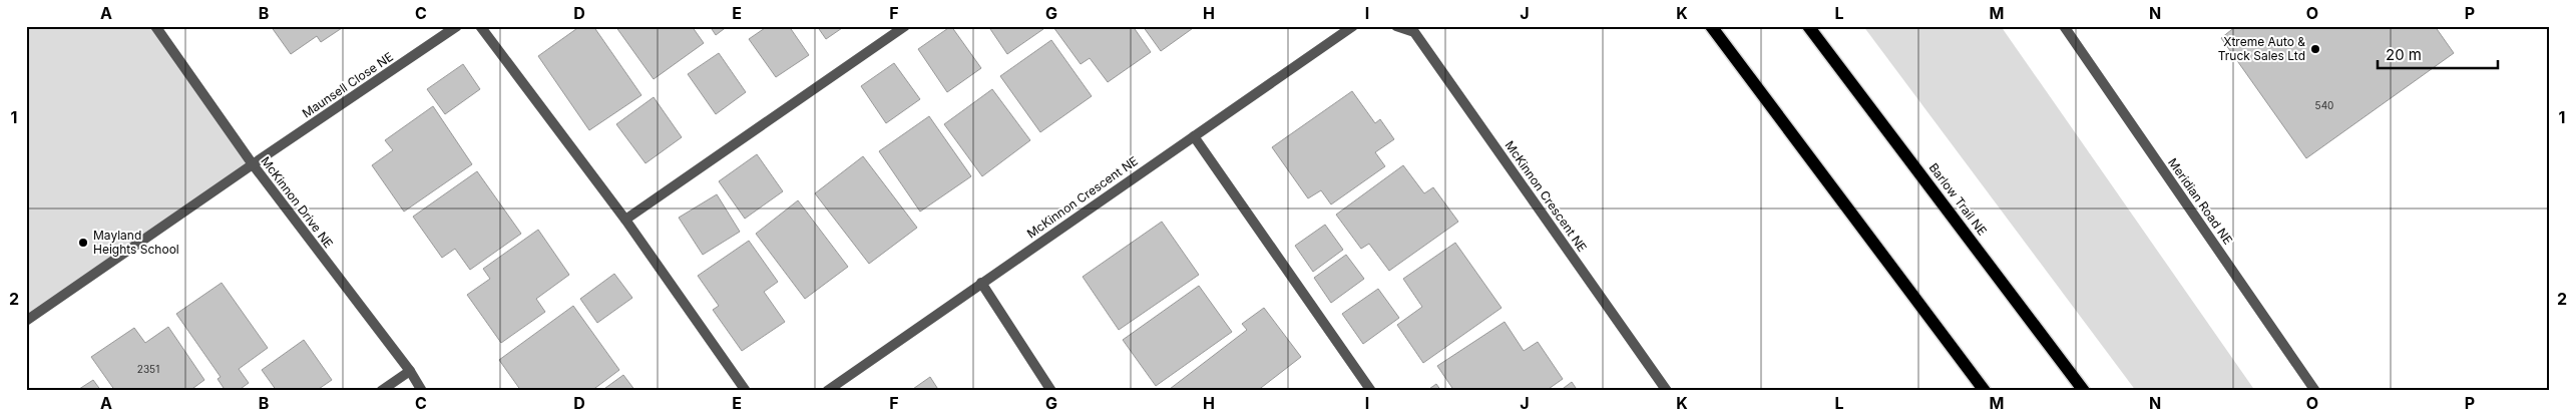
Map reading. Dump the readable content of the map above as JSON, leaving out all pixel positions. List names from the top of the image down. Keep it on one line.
{"streets":{"main road":["Barlow Trail NE"],"street":["Maunsell Close NE","McKinnon Crescent NE","Meridian Road NE","McKinnon Drive NE"]},"crossings":[["Maunsell Close NE","McKinnon Drive NE"]],"places":["Xtreme Auto & Truck Sales Ltd","Mayland Heights School"],"house_numbers":["540","2351"],"scale_bar":"20 m","grid":{"columns":["A","B","C","D","E","F","G","H","I","J","K","L","M","N","O","P"],"rows":["1","2"]}}
